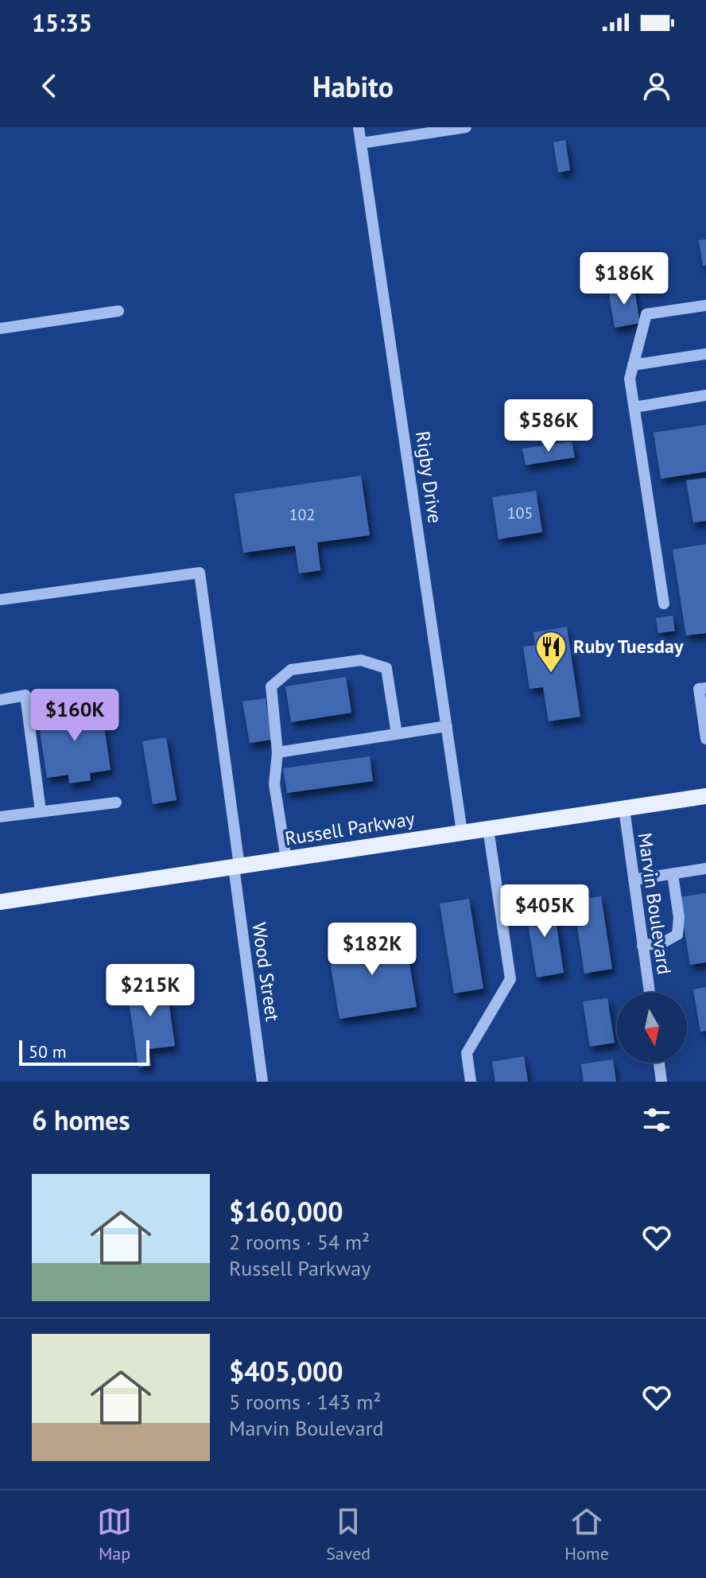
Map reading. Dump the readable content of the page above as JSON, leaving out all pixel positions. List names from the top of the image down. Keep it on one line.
{"streets":{"main road":["Russell Parkway"],"street":["Rigby Drive","Marvin Boulevard","Wood Street"]},"crossings":[["Rigby Drive","Russell Parkway"],["Russell Parkway","Marvin Boulevard"],["Russell Parkway","Wood Street"]],"places":{"restaurant":["Ruby Tuesday"]},"house_numbers":["105","102"],"scale_bar":"50 m","north":"bottom","page":{"status":"15:35","header":"Habito","price":["$186K","$586K","$160K","$405K","$182K","$215K"],"scale":"50 m","heading":"6 homes","list":[{"name":"$160,000","note":"2 rooms · 54 m² · Russell Parkway"},{"name":"$405,000","note":"5 rooms · 143 m² · Marvin Boulevard"}],"tabs":["Map","Saved","Home"]}}
